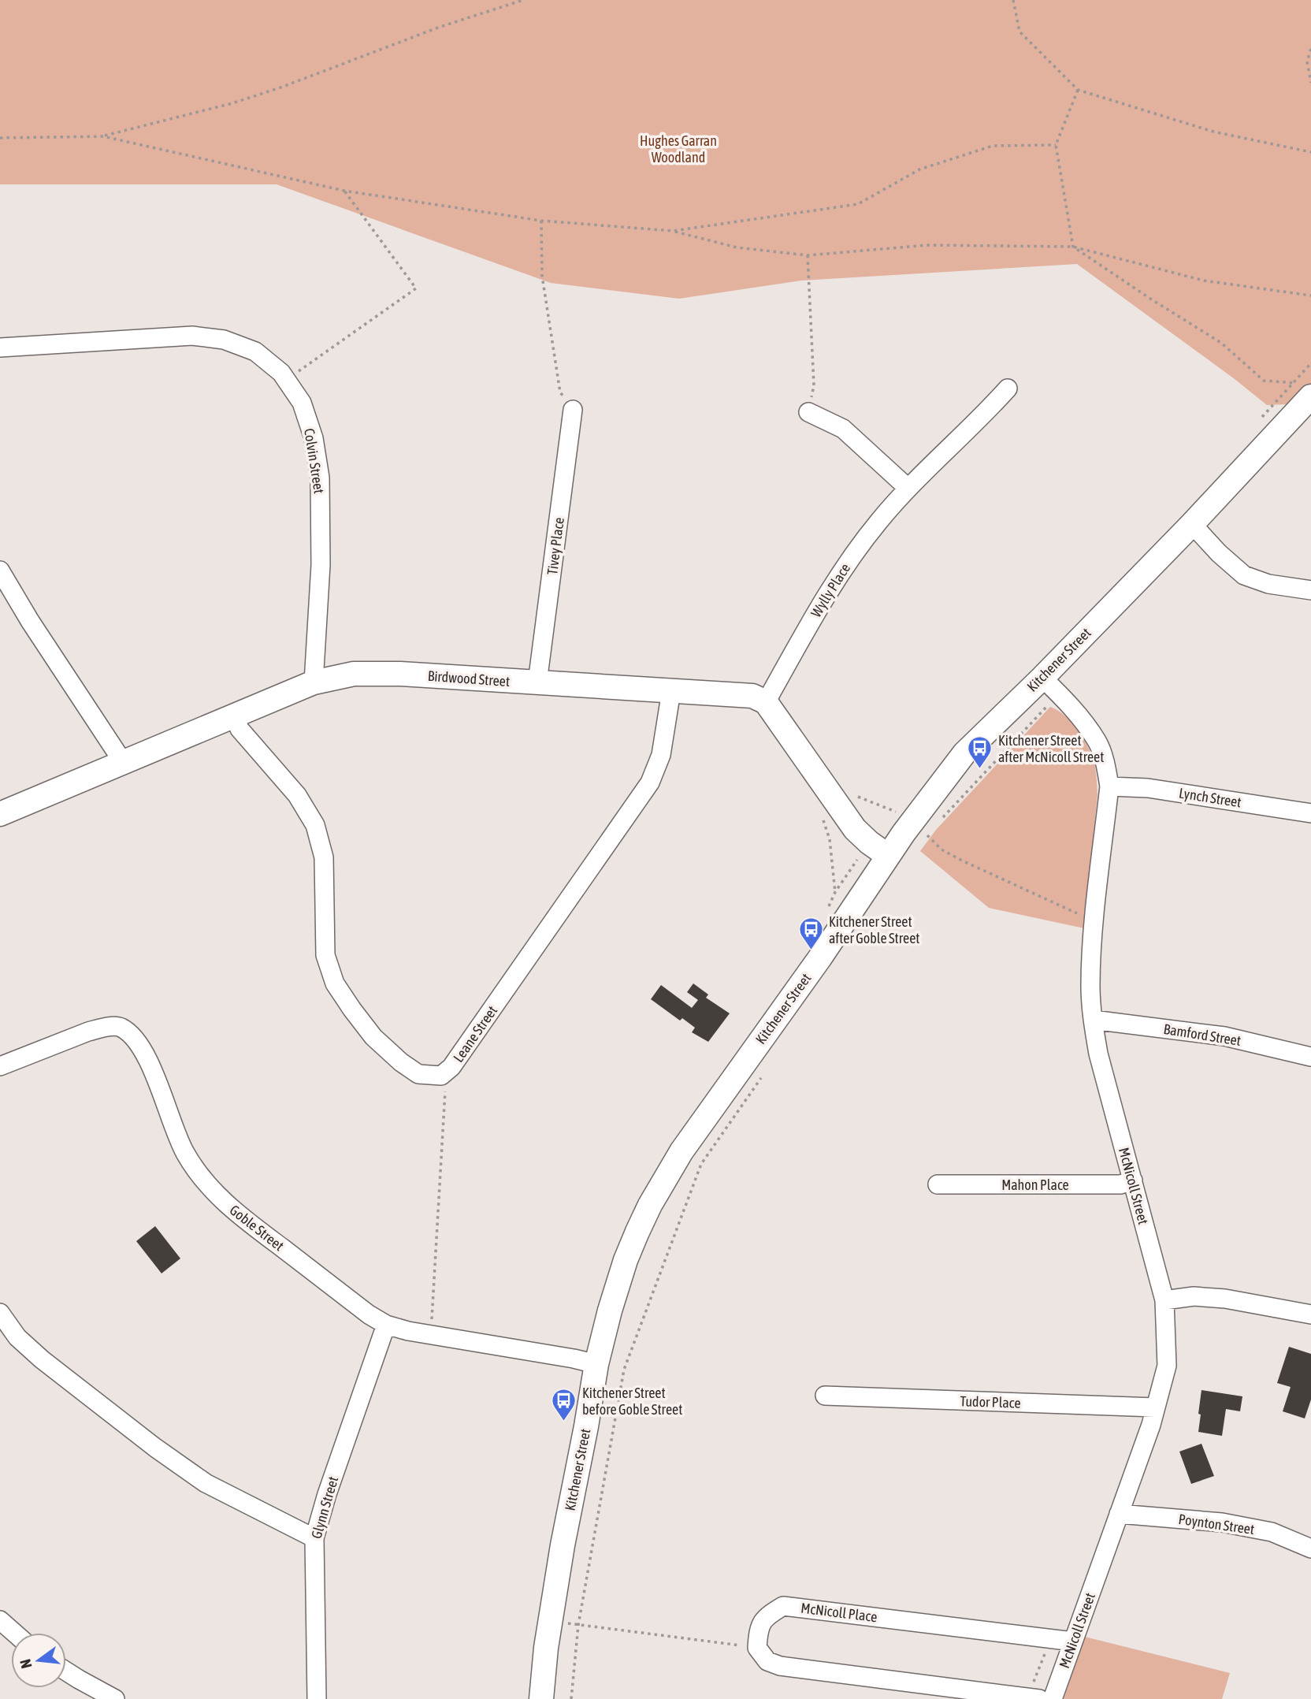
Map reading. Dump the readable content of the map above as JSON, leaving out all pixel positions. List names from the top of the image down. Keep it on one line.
{"streets":{"street":["Colvin Street","Tivey Place","Wylly Place","Kitchener Street","Birdwood Street","Lynch Street","Leane Street","Bamford Street","Mahon Place","McNicoll Street","Goble Street","Tudor Place","Glynn Street","Poynton Street","McNicoll Place"]},"crossings":[["Colvin Street","Birdwood Street"],["Tivey Place","Birdwood Street"],["Wylly Place","Birdwood Street"],["Kitchener Street","McNicoll Street"],["Kitchener Street","Goble Street"],["Birdwood Street","Leane Street"],["Lynch Street","McNicoll Street"],["Bamford Street","McNicoll Street"],["Mahon Place","McNicoll Street"],["McNicoll Street","Tudor Place"],["McNicoll Street","Poynton Street"],["McNicoll Street","McNicoll Place"],["Goble Street","Glynn Street"]],"parks":["Hughes Garran Woodland"],"places":{"bus stop":["Kitchener Street after McNicoll Street","Kitchener Street after Goble Street","Kitchener Street before Goble Street"]},"north":"left"}
